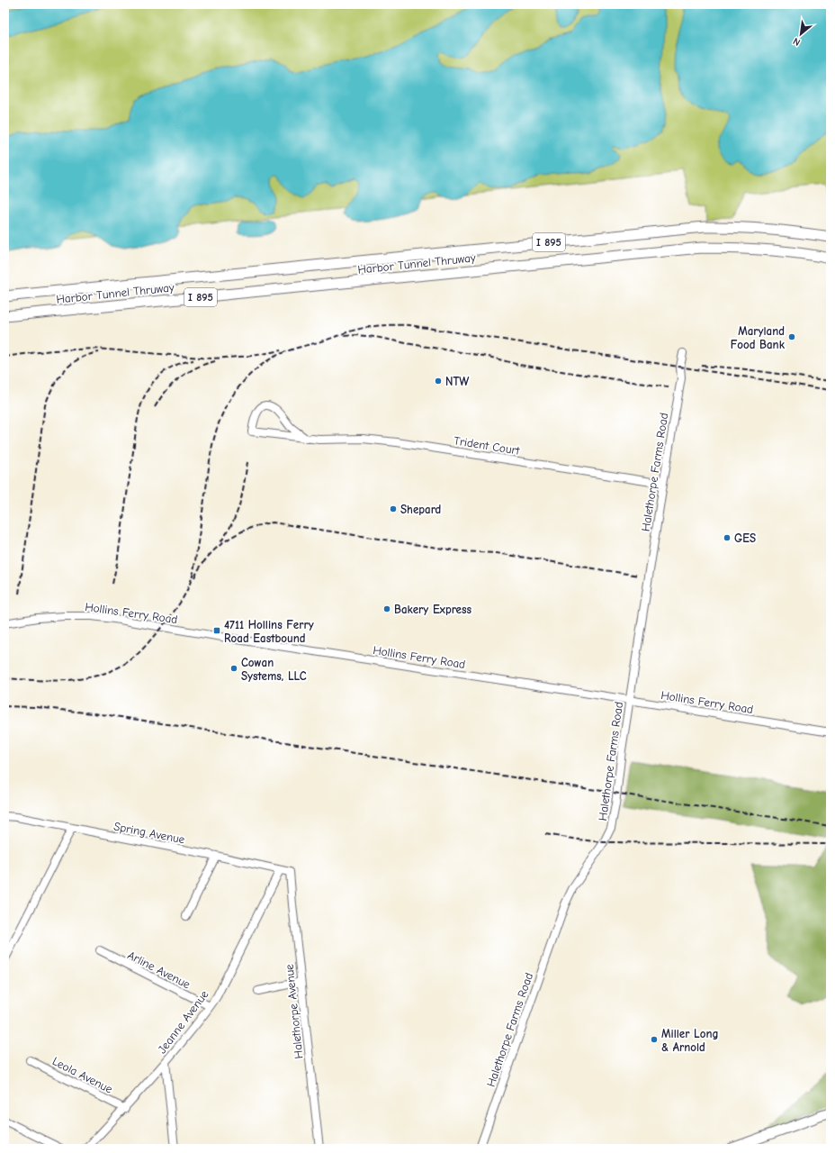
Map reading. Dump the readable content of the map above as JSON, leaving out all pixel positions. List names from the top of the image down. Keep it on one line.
{"streets":{"highway":["I 895","Harbor Tunnel Thruway"],"street":["Trident Court","Halethorpe Farms Road","Hollins Ferry Road","Spring Avenue","Arline Avenue","Halethorpe Avenue","Jeanne Avenue","Leola Avenue"]},"crossings":[["Trident Court","Halethorpe Farms Road"],["Halethorpe Farms Road","Hollins Ferry Road"],["Spring Avenue","Halethorpe Avenue"],["Spring Avenue","Jeanne Avenue"],["Arline Avenue","Jeanne Avenue"],["Jeanne Avenue","Leola Avenue"]],"places":{"other":["Maryland Food Bank","NTW","Shepard","GES","Bakery Express","Cowan Systems, LLC","Miller Long & Arnold"],"transit":["4711 Hollins Ferry Road Eastbound"]},"north":"bottom left"}
